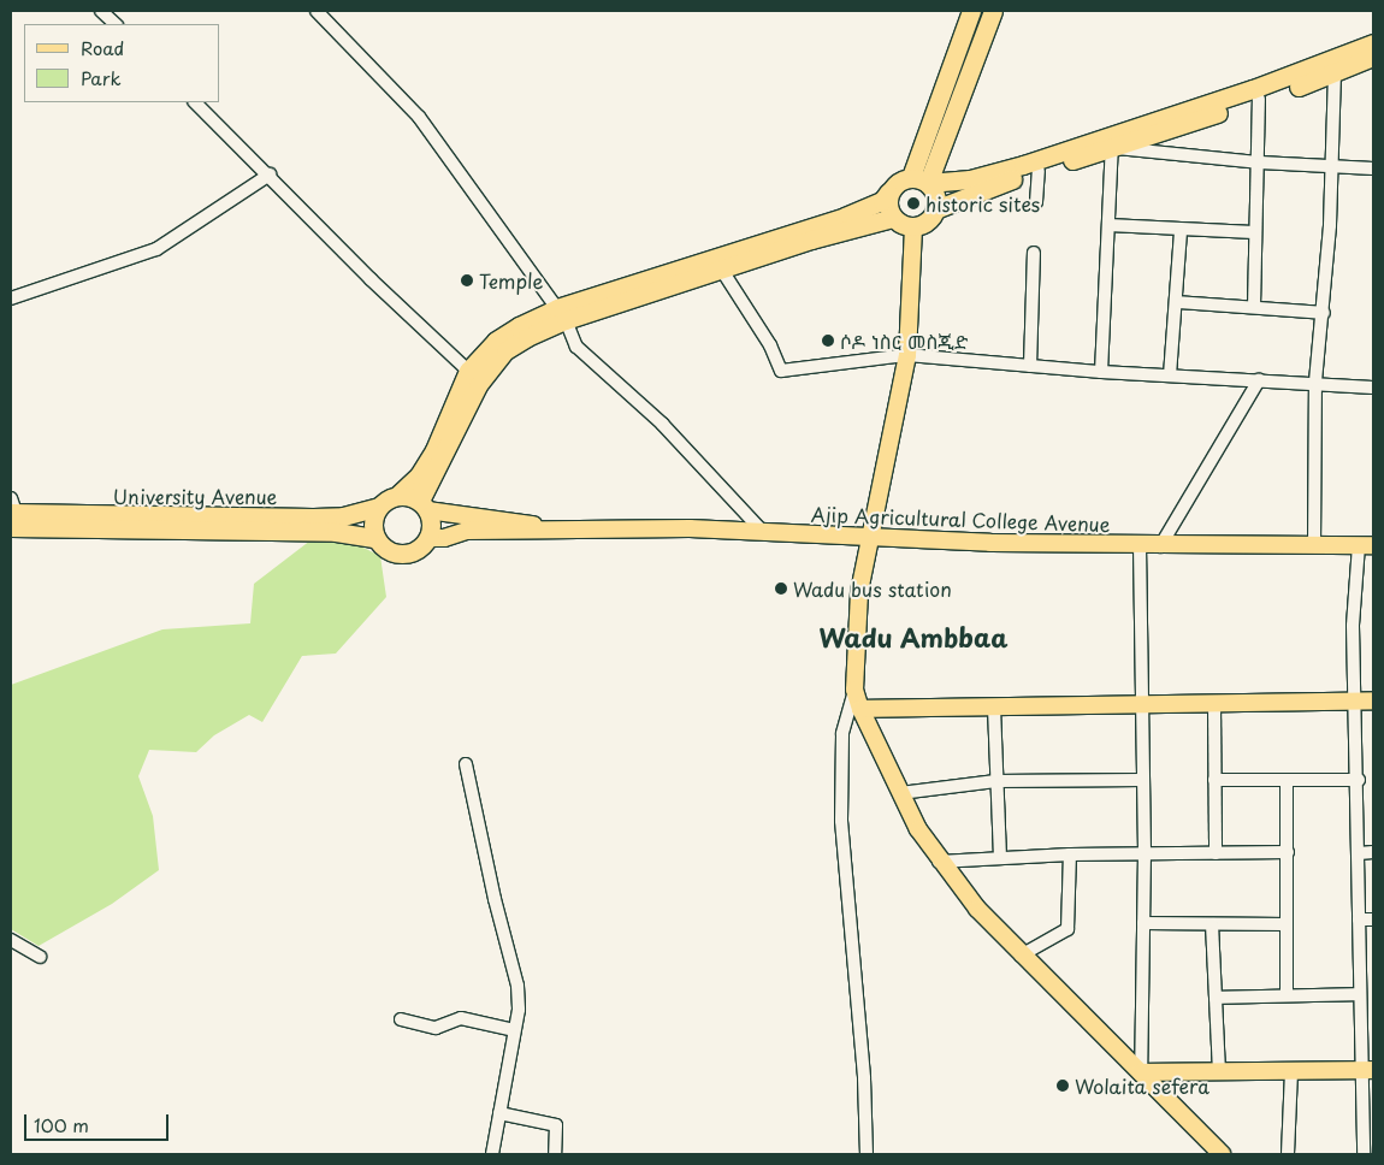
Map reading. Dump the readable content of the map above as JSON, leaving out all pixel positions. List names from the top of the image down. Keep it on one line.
{"streets":{"highway":["University Avenue"],"main road":["Ajip Agricultural College Avenue"]},"districts":["Wadu Ambbaa"],"places":["historic sites","Temple","ሶዶ ነስር መስጂድ","Wadu bus station","Wolaita sefera"],"legend":["Road","Park"],"scale_bar":"100 m"}
